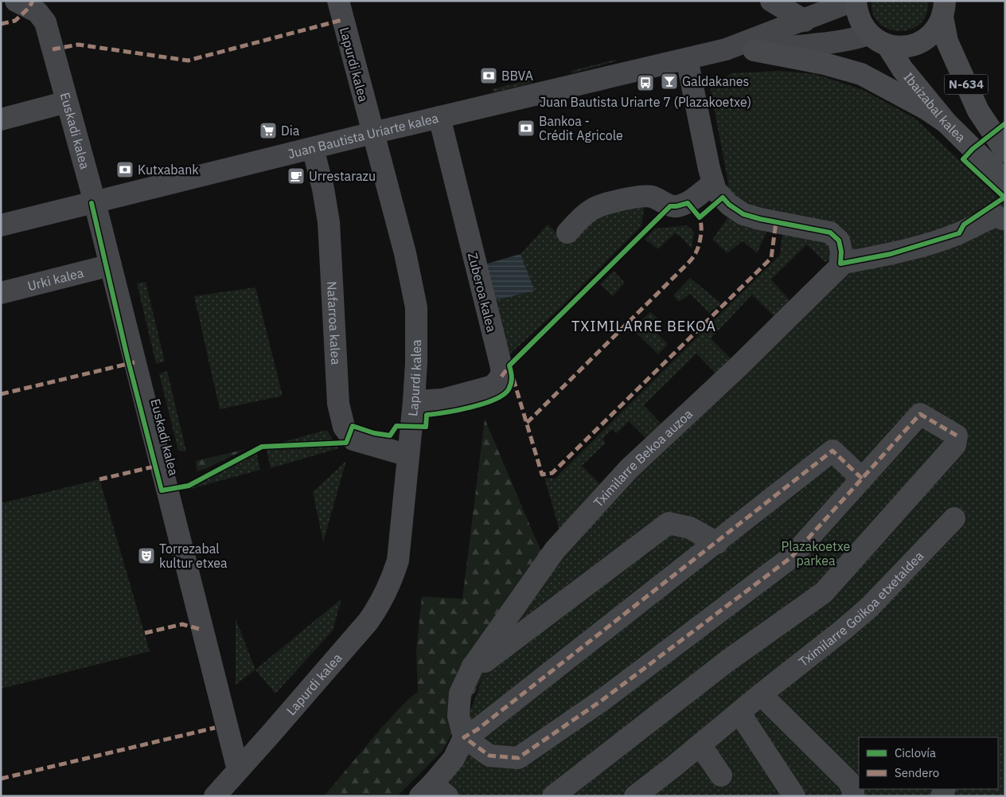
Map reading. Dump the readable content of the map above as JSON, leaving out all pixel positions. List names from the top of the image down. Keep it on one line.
{"streets":{"highway":["N-634","Ibaizabal kalea"],"street":["Lapurdi kalea","Euskadi kalea","Juan Bautista Uriarte kalea","Urki kalea","Zuberoa kalea","Nafarroa kalea","Tximilarre Bekoa auzoa","Tximilarre Goikoa etxetaldea"]},"crossings":[["Lapurdi kalea","Euskadi kalea"],["Lapurdi kalea","Juan Bautista Uriarte kalea"],["Lapurdi kalea","Zuberoa kalea"],["Lapurdi kalea","Nafarroa kalea"],["N-634","Ibaizabal kalea"],["Euskadi kalea","Juan Bautista Uriarte kalea"],["Euskadi kalea","Urki kalea"],["Juan Bautista Uriarte kalea","Zuberoa kalea"],["Juan Bautista Uriarte kalea","Nafarroa kalea"]],"districts":["TXIMILARRE BEKOA"],"parks":["Plazakoetxe parkea"],"places":{"bank":["BBVA","Bankoa - Crédit Agricole","Kutxabank"],"bar":["Galdakanes"],"bus stop":["Juan Bautista Uriarte 7 (Plazakoetxe)"],"supermarket":["Dia"],"cafe":["Urrestarazu"],"theatre":["Torrezabal kultur etxea"]},"legend":["Ciclovía","Sendero"]}
